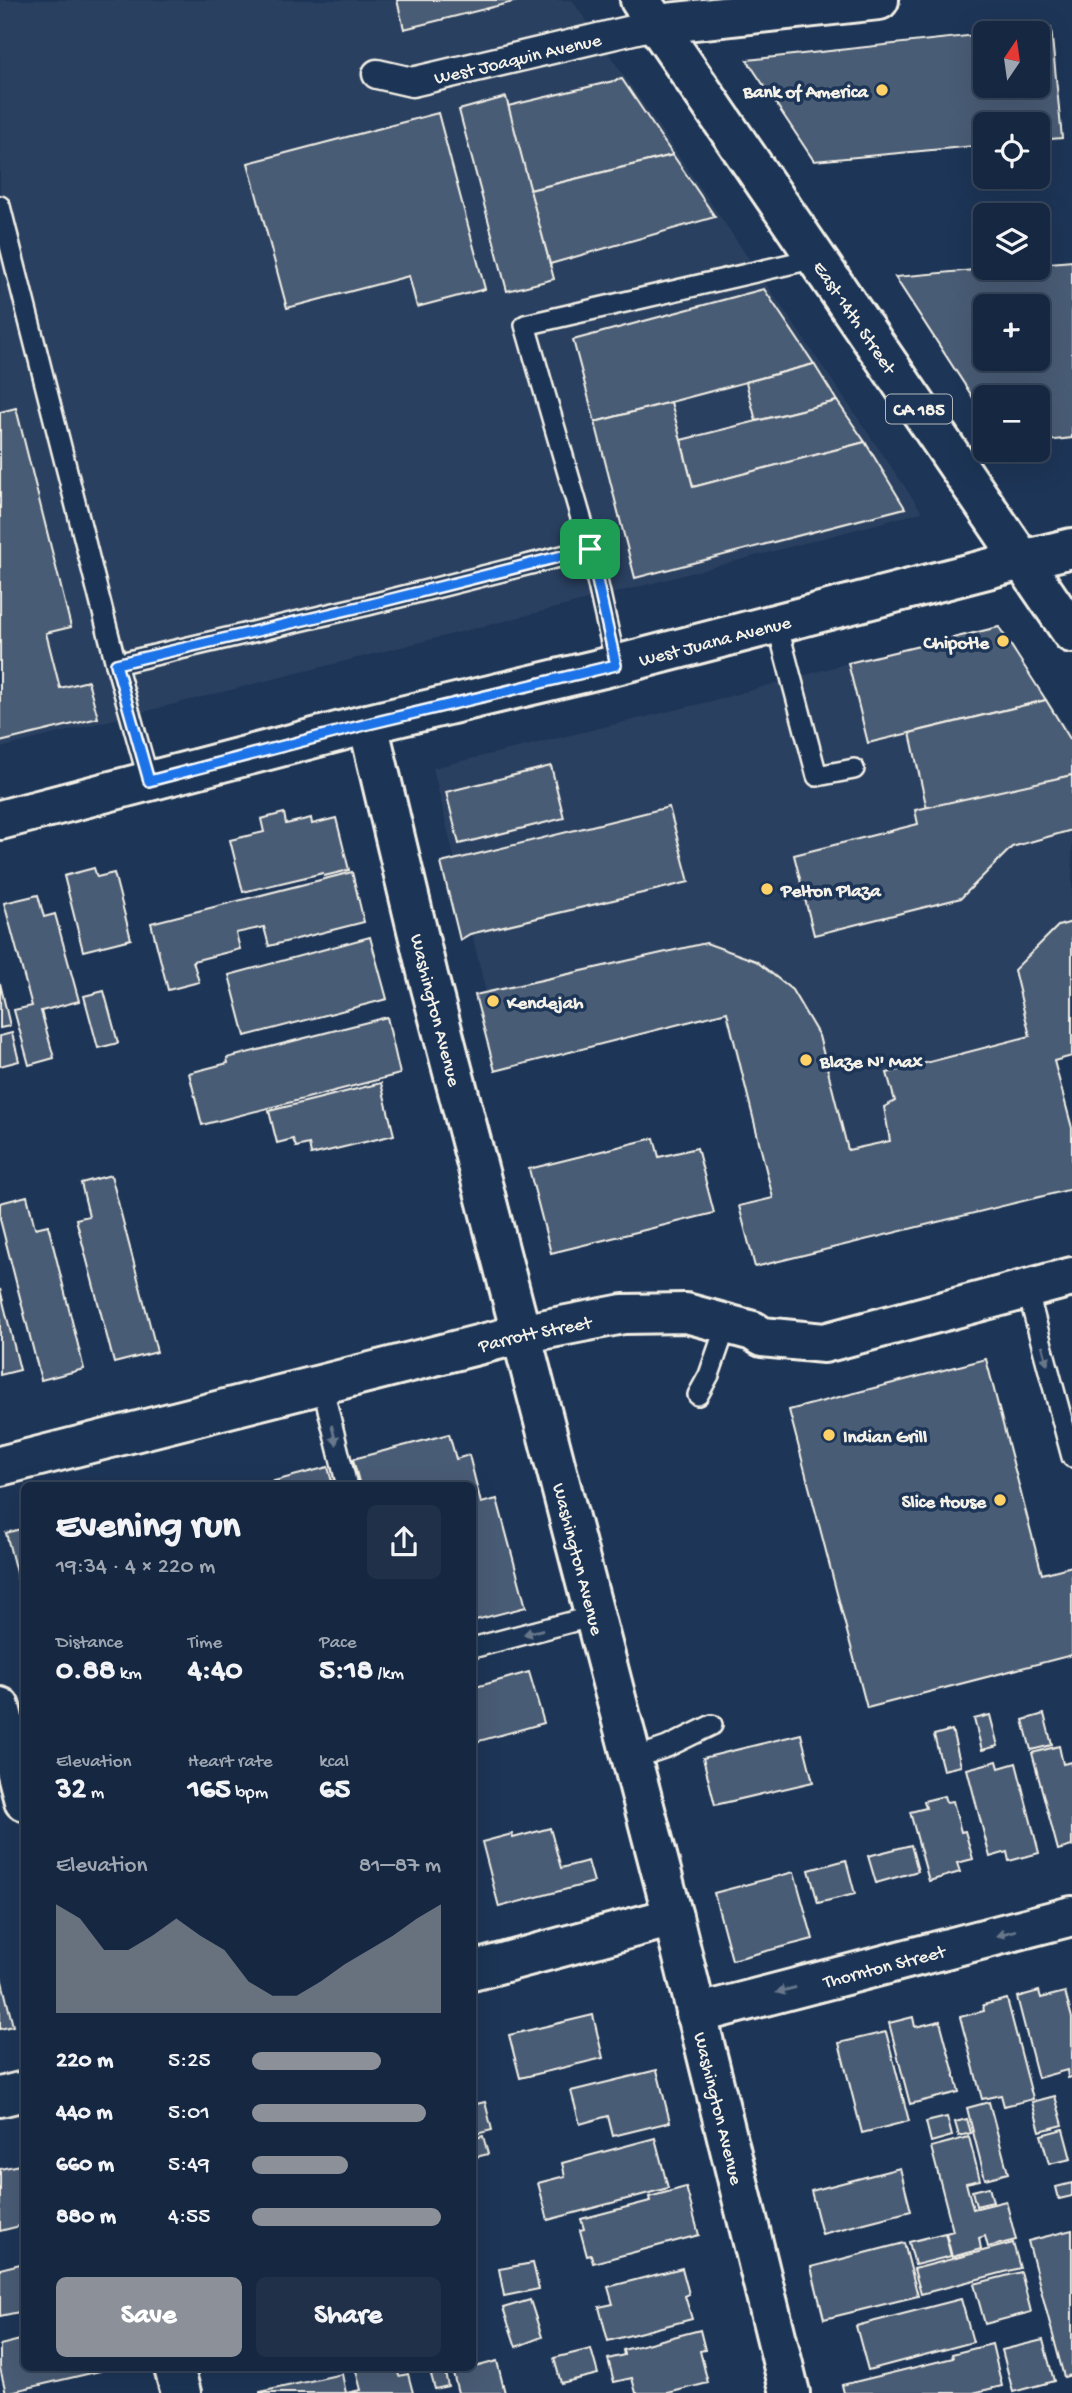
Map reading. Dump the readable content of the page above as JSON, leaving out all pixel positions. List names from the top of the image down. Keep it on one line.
{"streets":{"street":["West Joaquin Avenue","East 14th Street","CA 185","West Juana Avenue","Washington Avenue","Parrott Street","Thornton Street"]},"crossings":[["West Joaquin Avenue","East 14th Street"],["East 14th Street","West Juana Avenue"],["West Juana Avenue","Washington Avenue"],["Washington Avenue","Parrott Street"],["Washington Avenue","Thornton Street"]],"one_way":["Thornton Street"],"places":["Bank of America","Chipotle","Pelton Plaza","Kendejah","Blaze N' Max","Indian Grill","Slice House"],"north":"top","page":{"map_buttons":["+","−"],"heading":["Evening run","19:34 · 4 × 220 m"],"stats":[["Distance","0.88 km"],["Time","4:40"],["Pace","5:18 /km"],["Elevation","32 m"],["Heart rate","165 bpm"],["kcal","65"]],"chart":["Elevation","81–87 m"],"list":[{"name":"220 m","note":"5:25"},{"name":"440 m","note":"5:01"},{"name":"660 m","note":"5:49"},{"name":"880 m","note":"4:55"}],"buttons":["Save","Share"]}}
